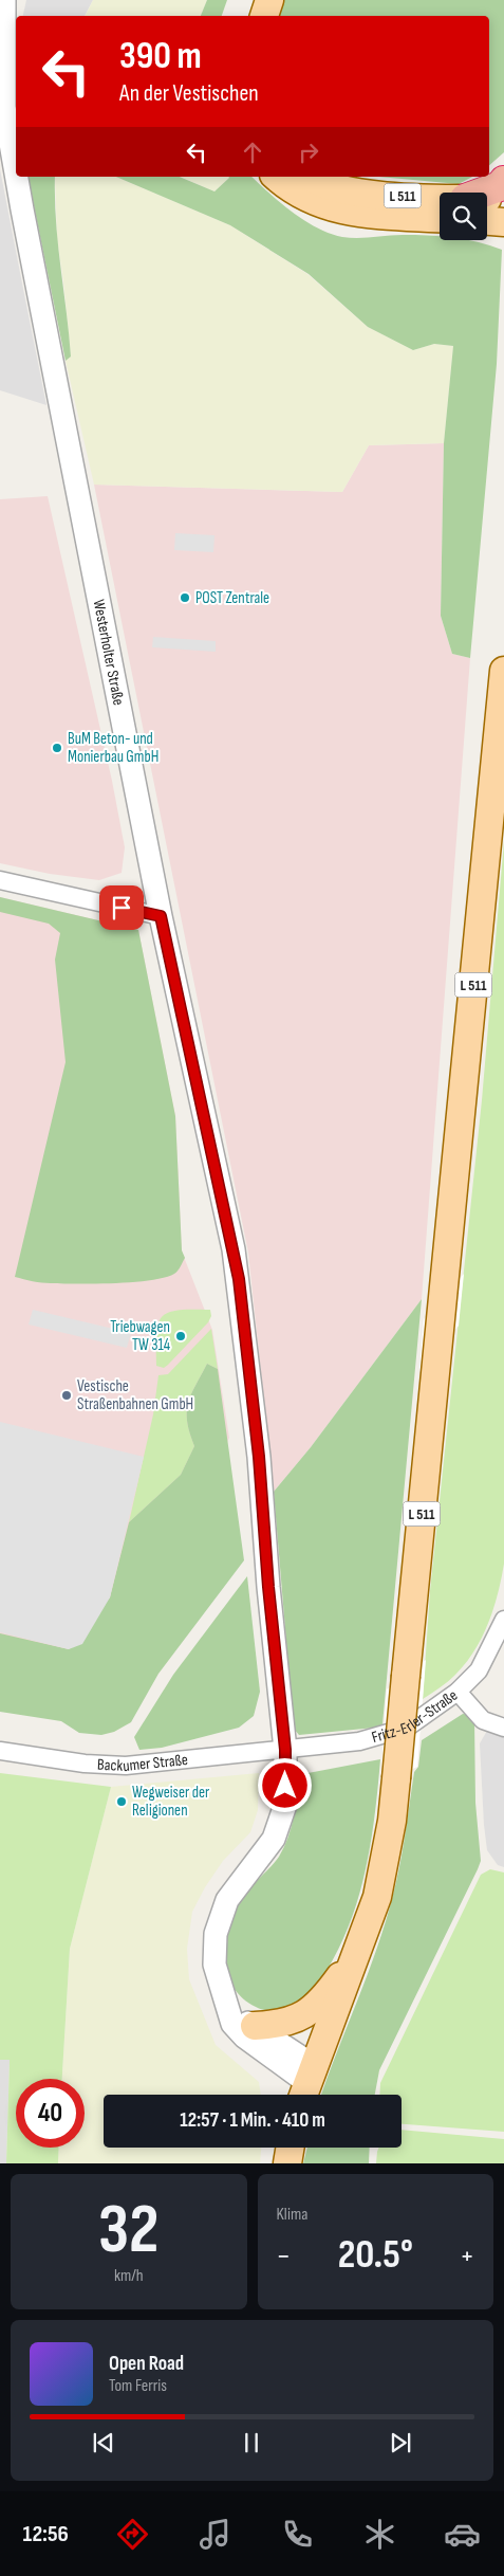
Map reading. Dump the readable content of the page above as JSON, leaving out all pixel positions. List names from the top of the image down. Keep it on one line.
{"streets":{"highway":["L 511"],"street":["Westerholter Straße","Fritz-Erler-Straße","Backumer Straße"]},"crossings":[["L 511","Westerholter Straße"],["Westerholter Straße","Fritz-Erler-Straße"],["Westerholter Straße","Backumer Straße"],["Fritz-Erler-Straße","Backumer Straße"]],"places":["POST Zentrale","BuM Beton- und Monierbau GmbH","Triebwagen TW 314","Vestische Straßenbahnen GmbH","Wegweiser der Religionen"],"page":{"turn":["390 m","An der Vestischen"],"limit":"40","trip":"12:57 · 1 Min. · 410 m","tile":[["32","km/h"],"Klima"],"heat":["−","20.5°","+"],"song":["Open Road","Tom Ferris"],"tabs":"12:56"}}
